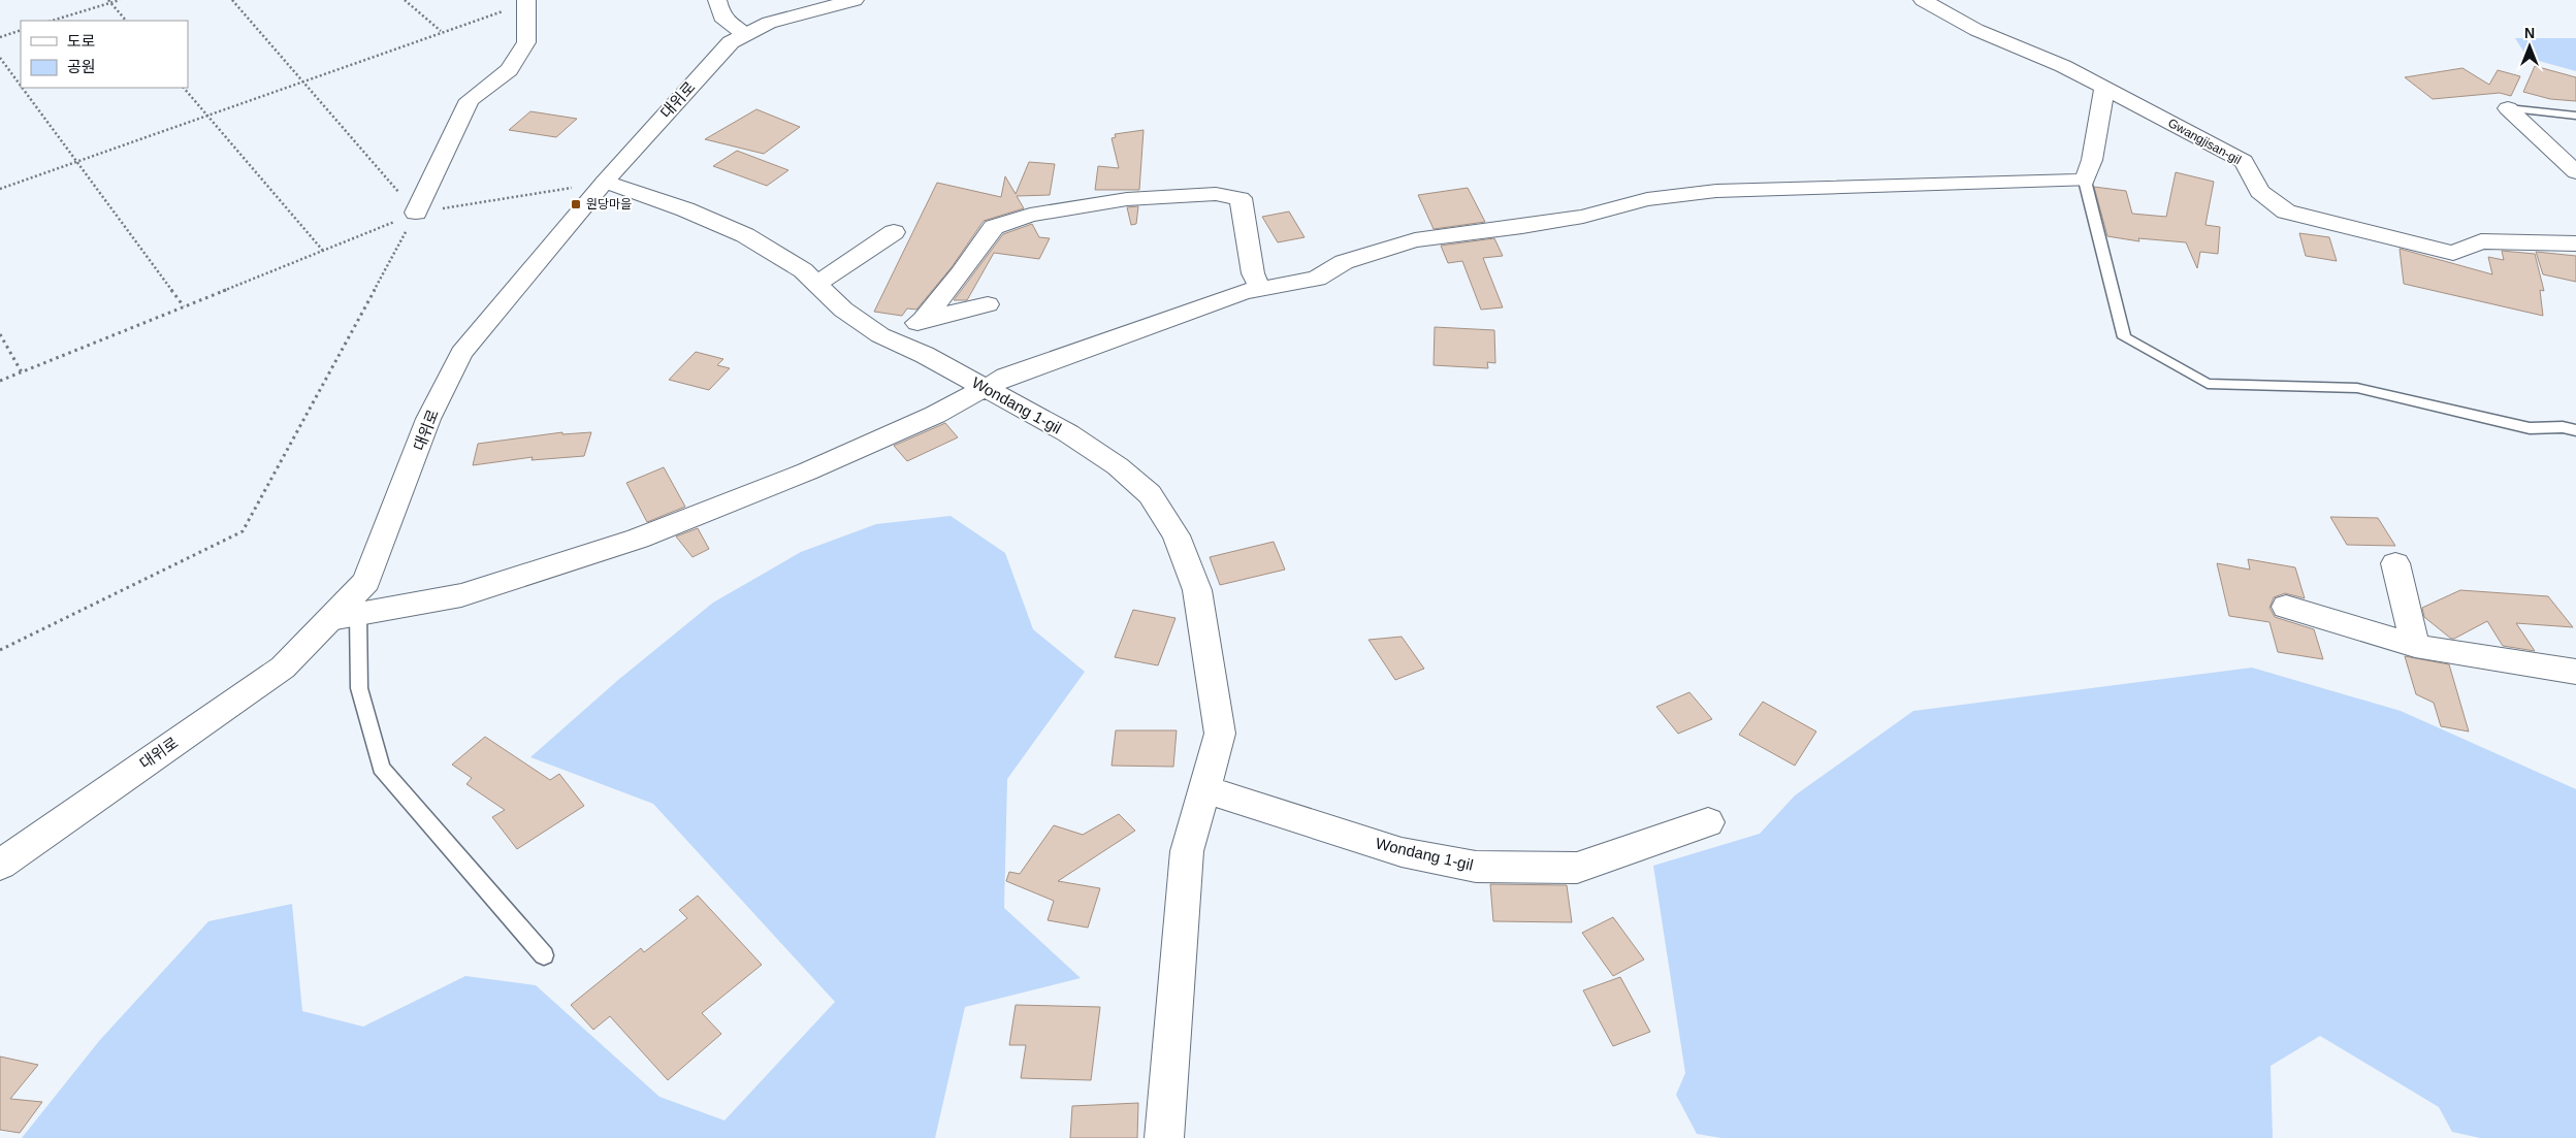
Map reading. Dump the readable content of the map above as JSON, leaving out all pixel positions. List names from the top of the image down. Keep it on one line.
{"streets":{"street":["대위로","Gwangjisan-gil","Wondang 1-gil"]},"crossings":[["대위로","Wondang 1-gil"]],"places":{"transit":["원당마을"]},"legend":["도로","공원"],"north":"top"}
